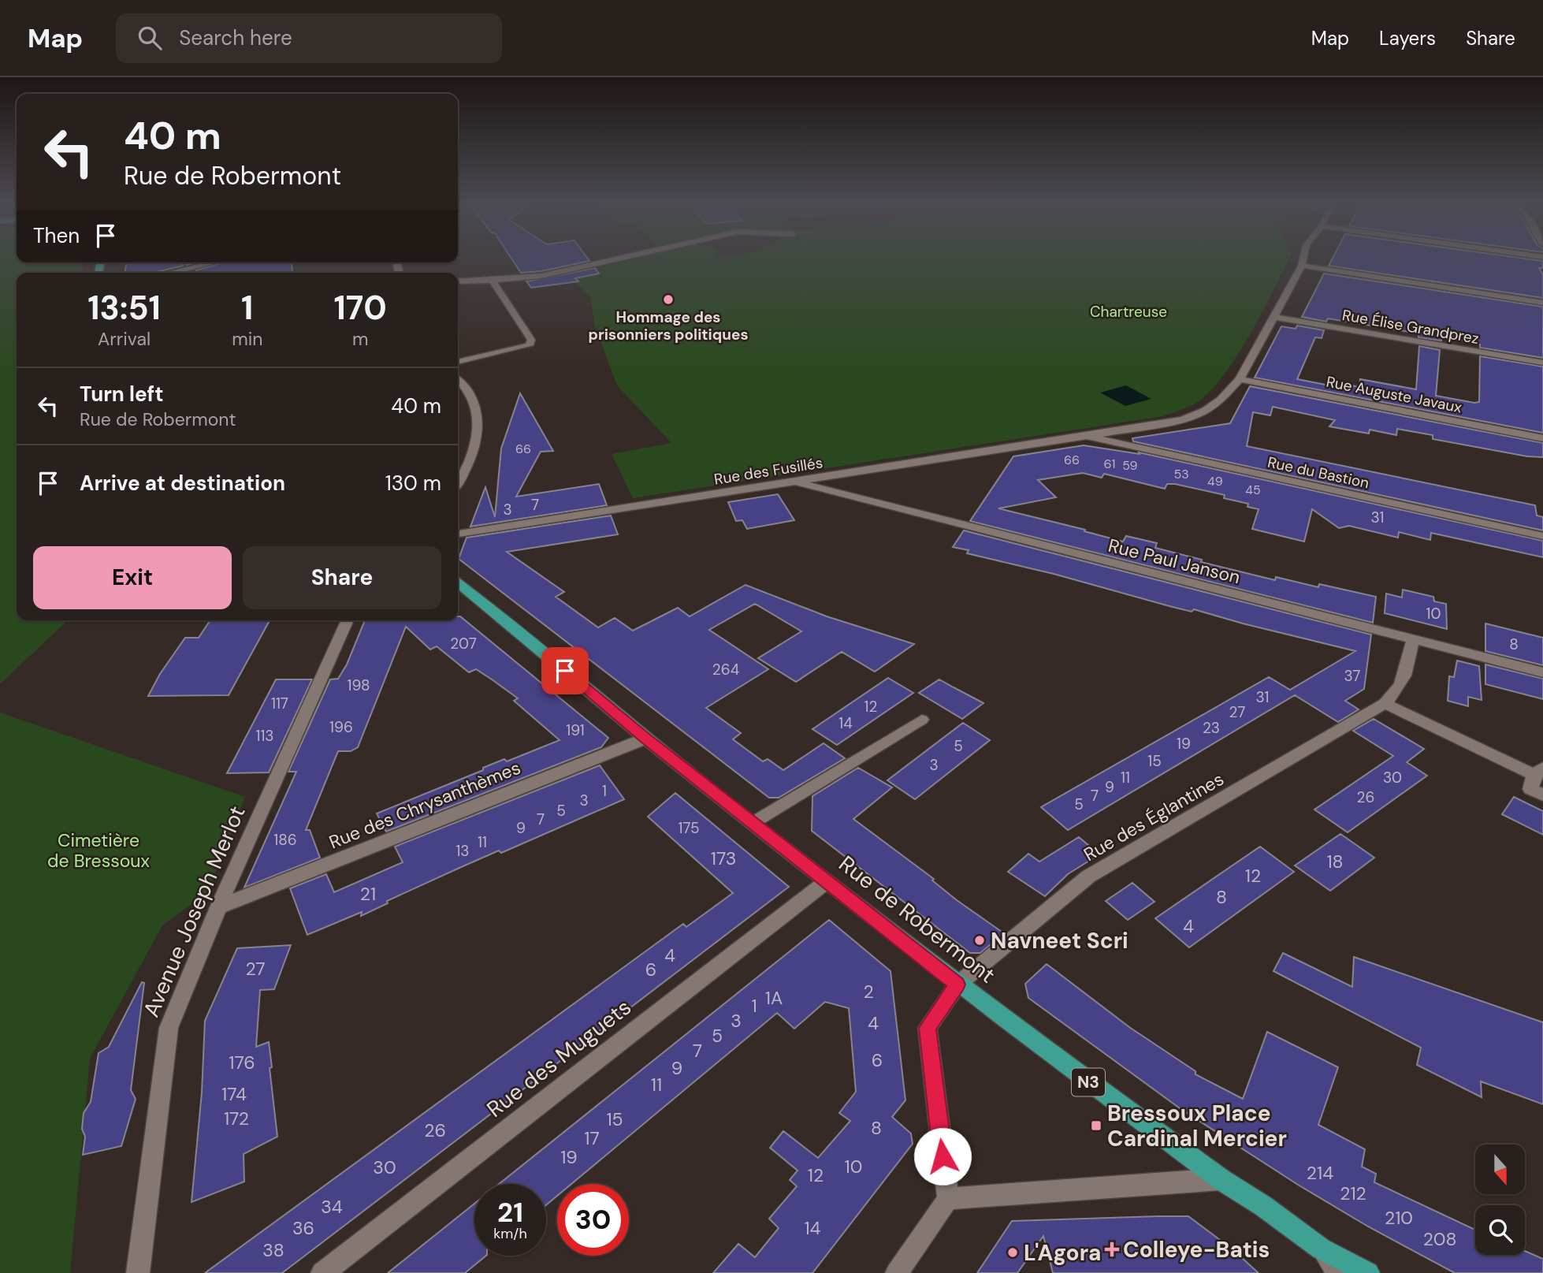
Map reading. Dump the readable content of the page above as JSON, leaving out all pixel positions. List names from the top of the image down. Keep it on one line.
{"streets":{"main road":["Rue de Robermont","N3"],"street":["Rue Élise Grandprez","Rue Auguste Javaux","Rue des Fusillés","Rue du Bastion","Rue Paul Janson","Rue des Chrysanthèmes","Rue des Églantines","Avenue Joseph Merlot","Rue des Muguets"]},"crossings":[["Rue Élise Grandprez","Rue des Fusillés"],["Rue Auguste Javaux","Rue des Fusillés"],["Rue des Fusillés","Rue du Bastion"],["Rue des Fusillés","Rue Paul Janson"],["Rue Paul Janson","Rue des Églantines"],["Rue des Chrysanthèmes","Avenue Joseph Merlot"],["Rue des Chrysanthèmes","Rue de Robermont"],["Rue des Églantines","Rue de Robermont"],["Rue de Robermont","Rue des Muguets"]],"parks":["Chartreuse","Cimetière de Bressoux"],"places":{"other":["Hommage des prisonniers politiques","Navneet Scri","L'Agora"],"transit":["Bressoux Place Cardinal Mercier"],"health":["Colleye-Batis"]},"house_numbers":["66","66","61","59","53","49","45","7","3","31","10","207","8","264","37","198","31","117","12","27","14","196","23","191","113","19","5","15","3","11","30","9","1","7","26","3","5","5","7","9","175","186","11","13","173","18","12","21","8","4","4","27","6","2","1A","1","3","4","5","7","6","176","9","11","174","172","15","8","26","17","19","10","30","214","12","212","34","210","36","14","208","38"],"north":"bottom","page":{"header":"Map","search":"Search here","nav":["Map","Layers","Share"],"turn":["40 m","Rue de Robermont"],"then":"Then","eta":["13:51","Arrival","1","min","170","m"],"list":[{"name":"Turn left","note":"Rue de Robermont","value":"40 m"},{"name":"Arrive at destination","value":"130 m"}],"buttons":["Exit","Share"],"speed":"21 km/h","limit":"30"}}
